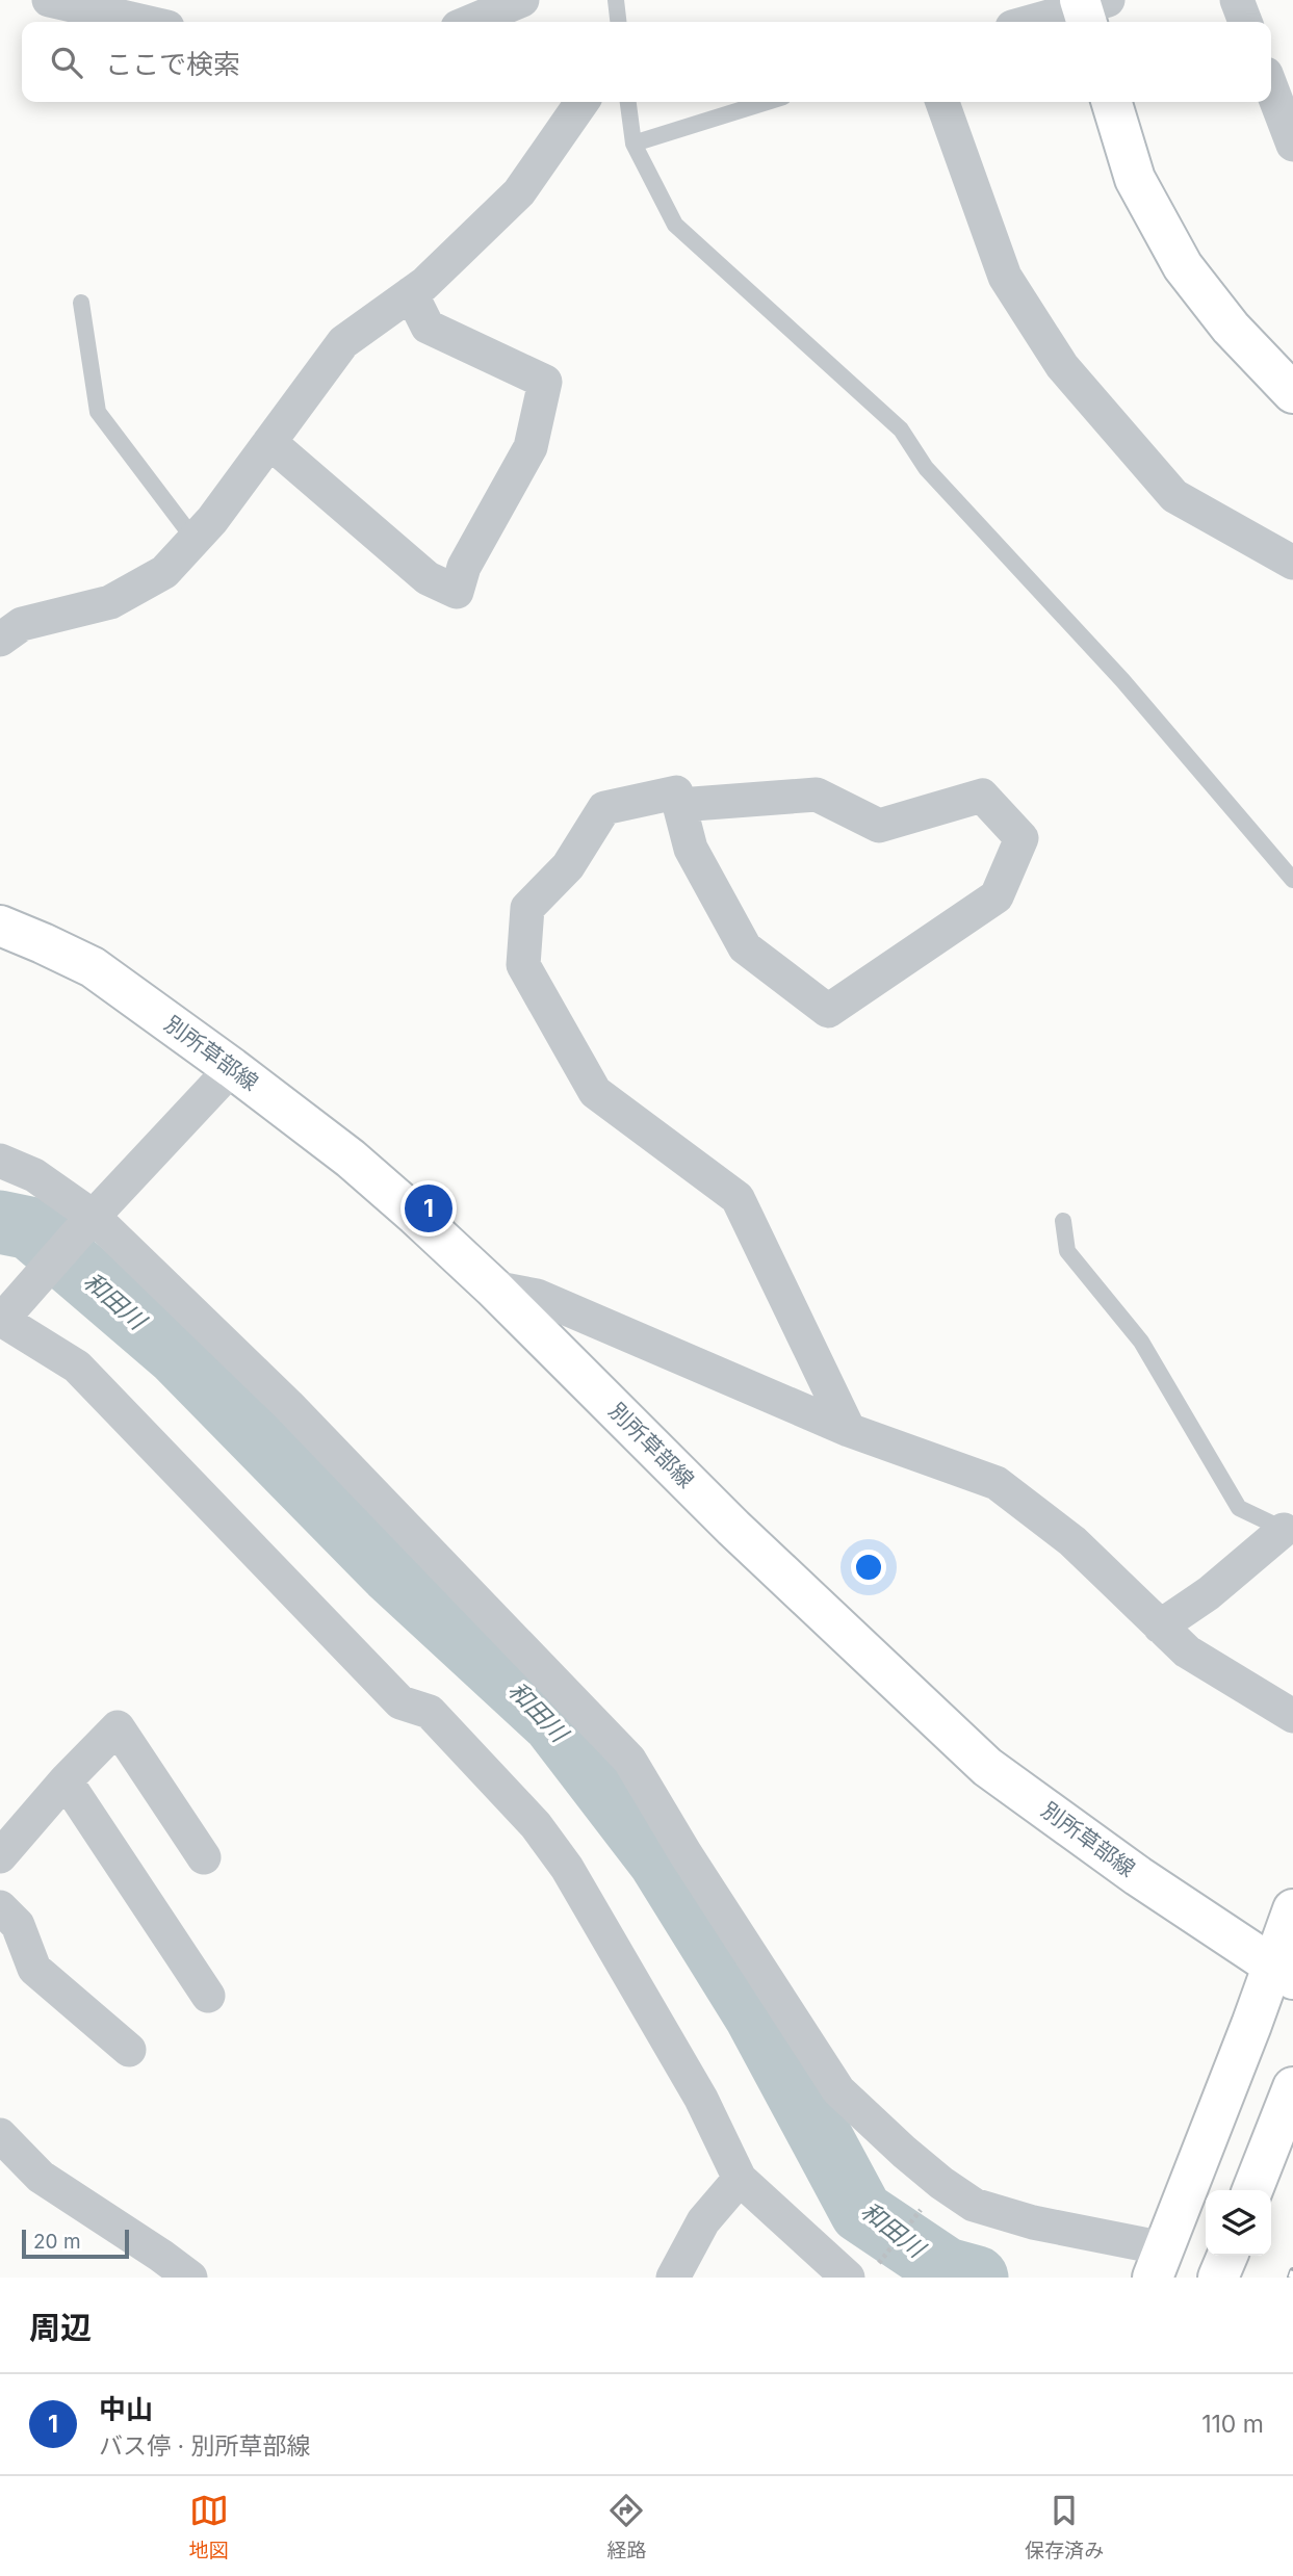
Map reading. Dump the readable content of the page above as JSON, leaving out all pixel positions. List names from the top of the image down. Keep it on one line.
{"streets":{"main road":["別所草部線"]},"water":["和田川"],"scale_bar":"20 m","page":{"search":"ここで検索","pins":"1","scale":"20 m","heading":"周辺","list":[{"mark":"1","name":"中山","note":"バス停 · 別所草部線","value":"110 m"}],"nav":["地図","経路","保存済み"]}}
